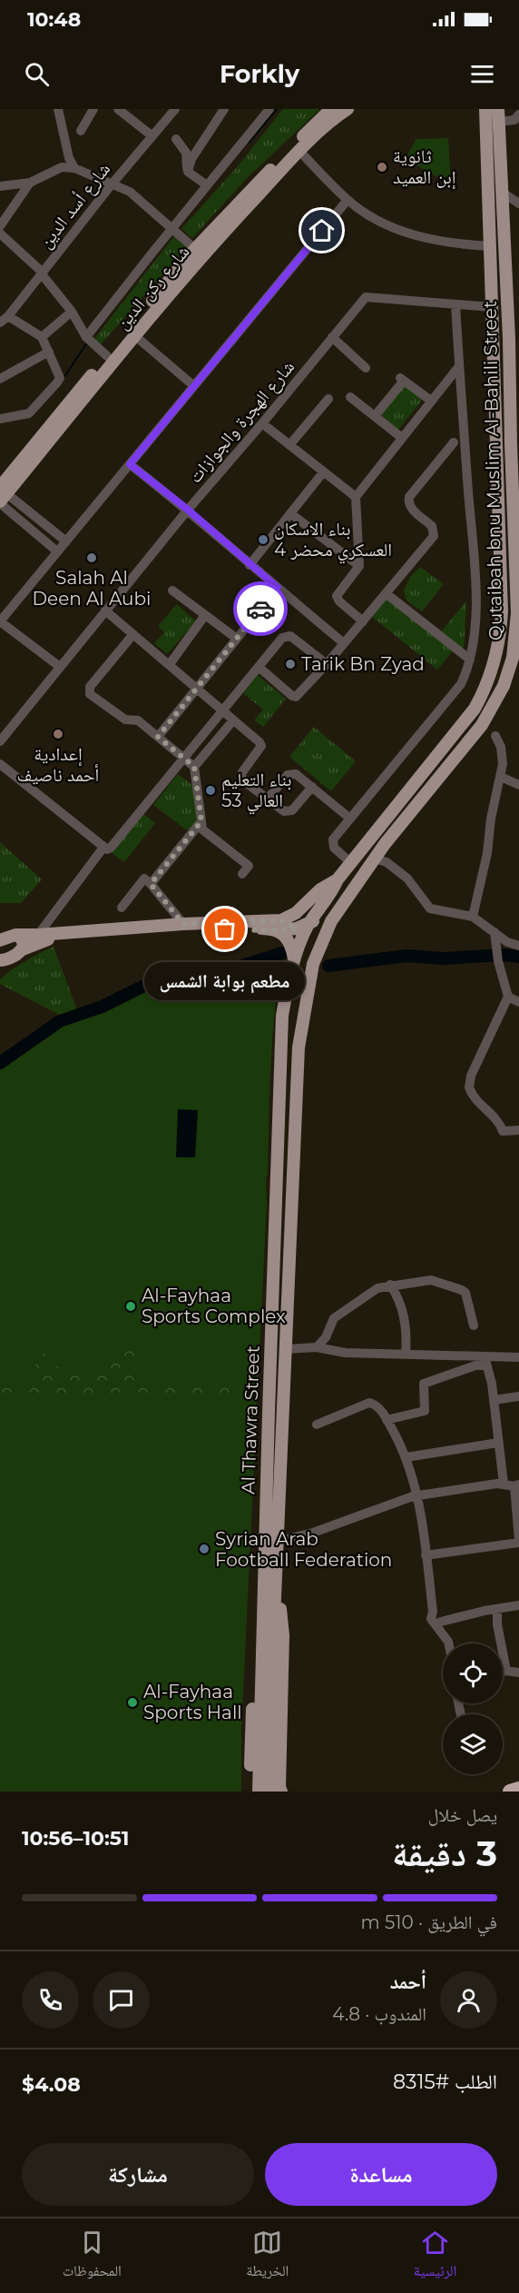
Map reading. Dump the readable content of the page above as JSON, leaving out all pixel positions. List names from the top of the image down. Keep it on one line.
{"streets":{"main road":["شارع ركن الدين","Qutaibah bnu Muslim Al-Bahili Street","Al Thawra Street"],"street":["شارع أسد الدين","شارع الهجرة والجوازات"]},"crossings":[["شارع الهجرة والجوازات","Qutaibah bnu Muslim Al-Bahili Street"],["Qutaibah bnu Muslim Al-Bahili Street","Al Thawra Street"]],"places":["ثانوية إبن العميد","بناء الاسكان العسكري محضر 4","Salah Al Deen Al Aubi","Tarik Bn Zyad","إعدادية أحمد ناصيف","بناء التعليم العالي 53","مطعم بوابة الشمس","Al-Fayhaa Sports Complex","Syrian Arab Football Federation","Al-Fayhaa Sports Hall"],"page":{"status":"10:48","header":"Forkly","bubble":"مطعم بوابة الشمس","heading":["3 دقيقة","يصل خلال","10:51–10:56"],"panel":["أحمد","المندوب · 4.8","الطلب #8315","$4.08"],"bar":"في الطريق · 510 m","buttons":["مساعدة","مشاركة"],"tabs":["الرئيسية","الخريطة","المحفوظات"]}}
